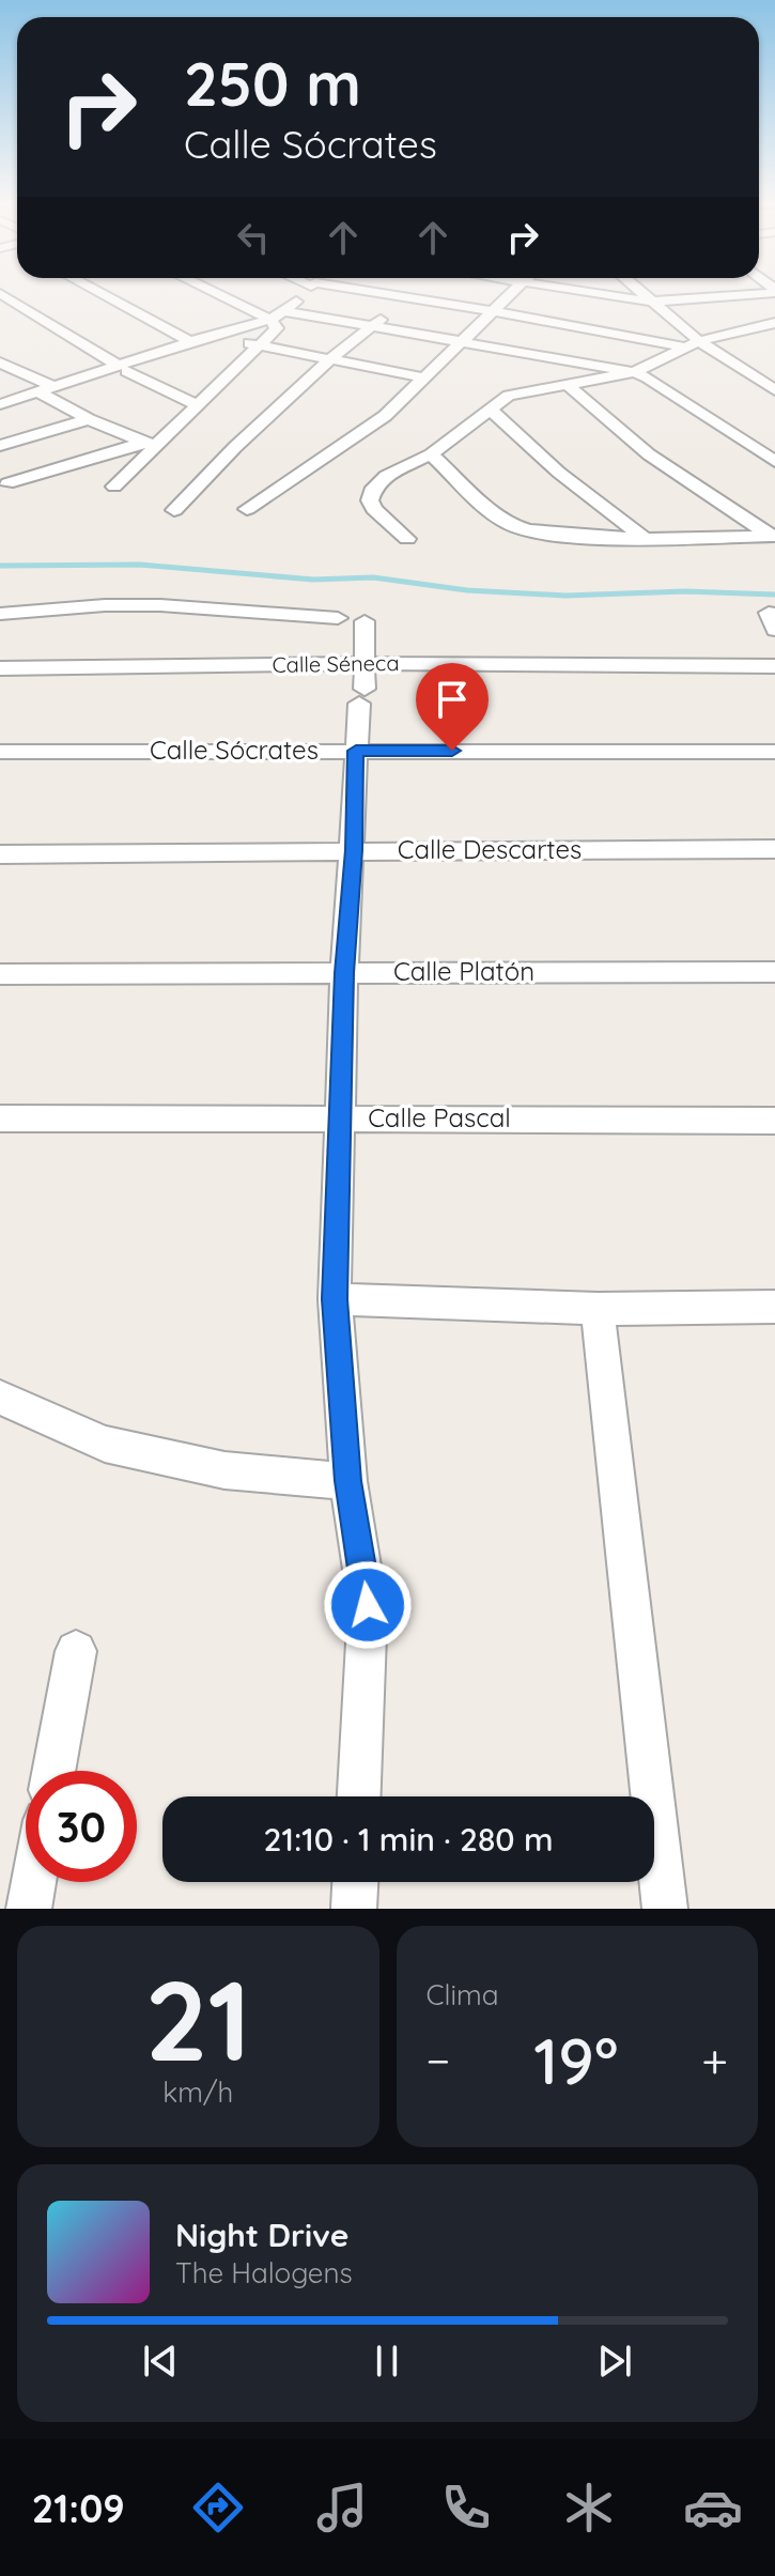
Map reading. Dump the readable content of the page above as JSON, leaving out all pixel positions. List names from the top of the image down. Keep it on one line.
{"streets":{"street":["Calle Séneca","Calle Sócrates","Calle Descartes","Calle Platón","Calle Pascal"]},"page":{"turn":["250 m","Calle Sócrates"],"limit":"30","trip":"21:10 · 1 min · 280 m","tile":[["21","km/h"],"Clima"],"heat":["−","19°","+"],"song":["Night Drive","The Halogens"],"tabs":"21:09"}}
